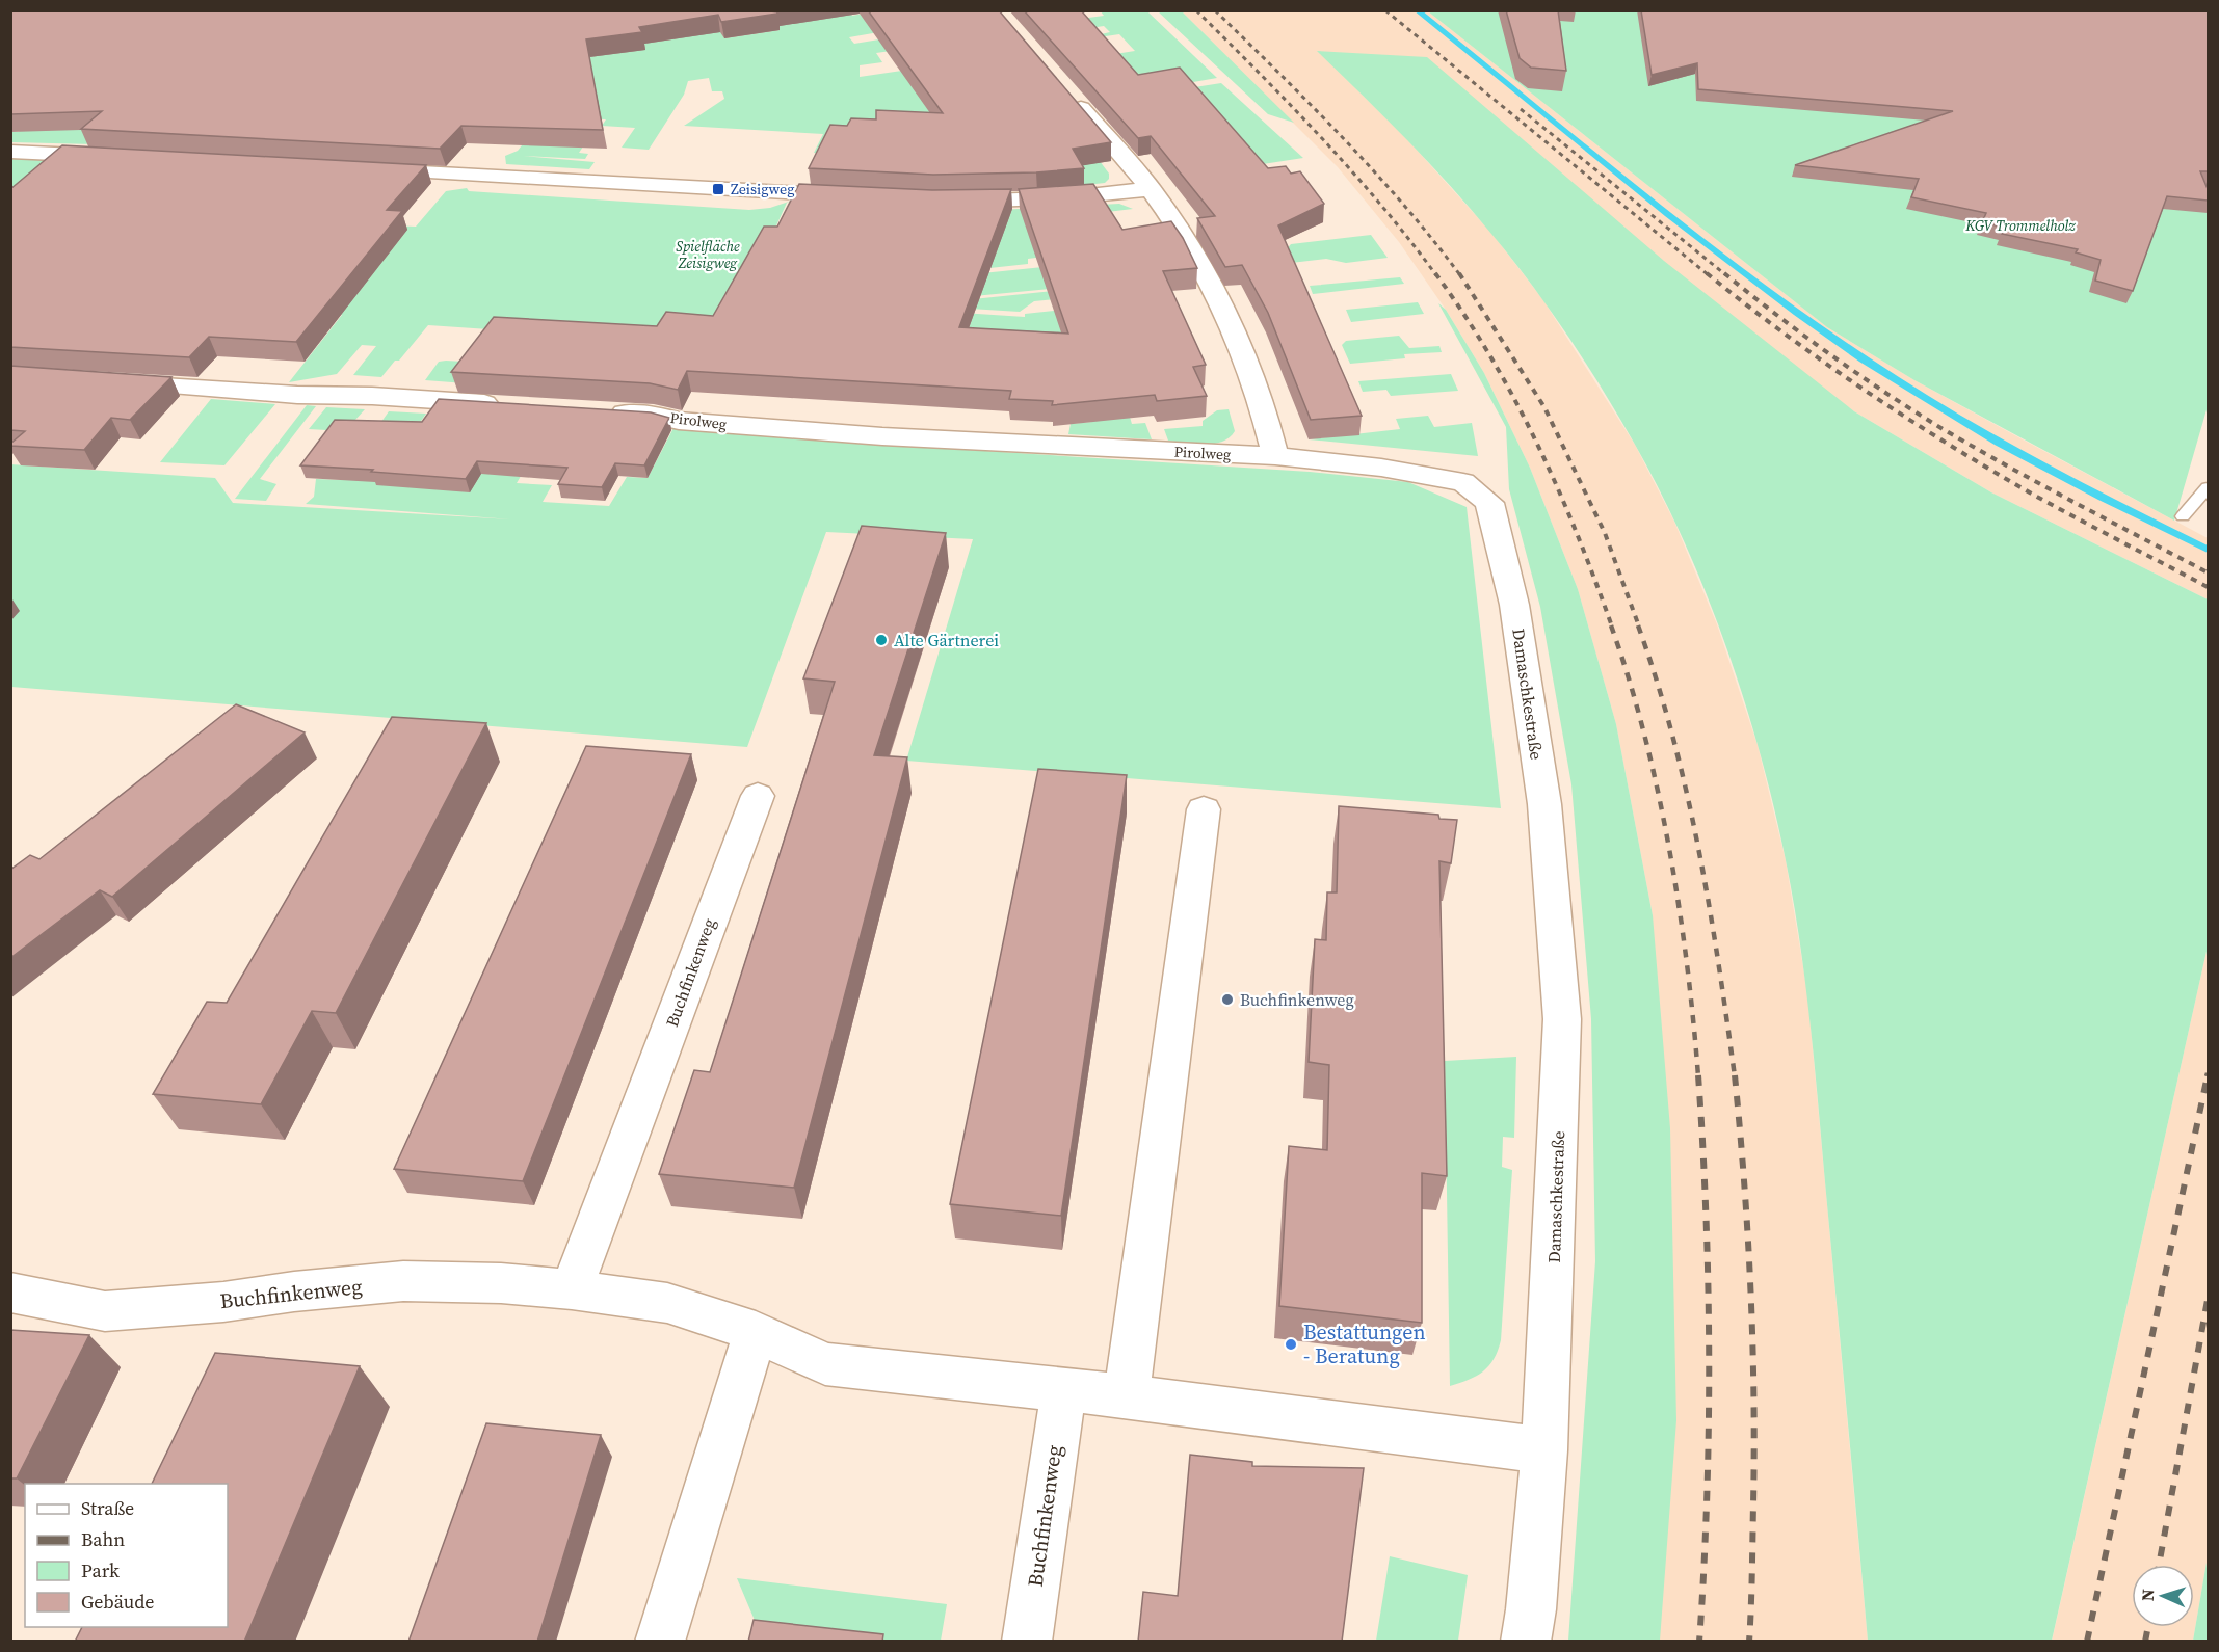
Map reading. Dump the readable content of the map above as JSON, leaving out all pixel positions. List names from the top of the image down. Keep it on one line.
{"streets":{"street":["Pirolweg","Damaschkestraße","Buchfinkenweg"]},"crossings":[["Pirolweg","Damaschkestraße"],["Damaschkestraße","Buchfinkenweg"]],"parks":["KGV Trommelholz","Spielfläche Zeisigweg"],"places":{"transit":["Zeisigweg"],"other":["Alte Gärtnerei","Buchfinkenweg","Bestattungen - Beratung"]},"legend":["Straße","Bahn","Park","Gebäude"],"north":"left"}
